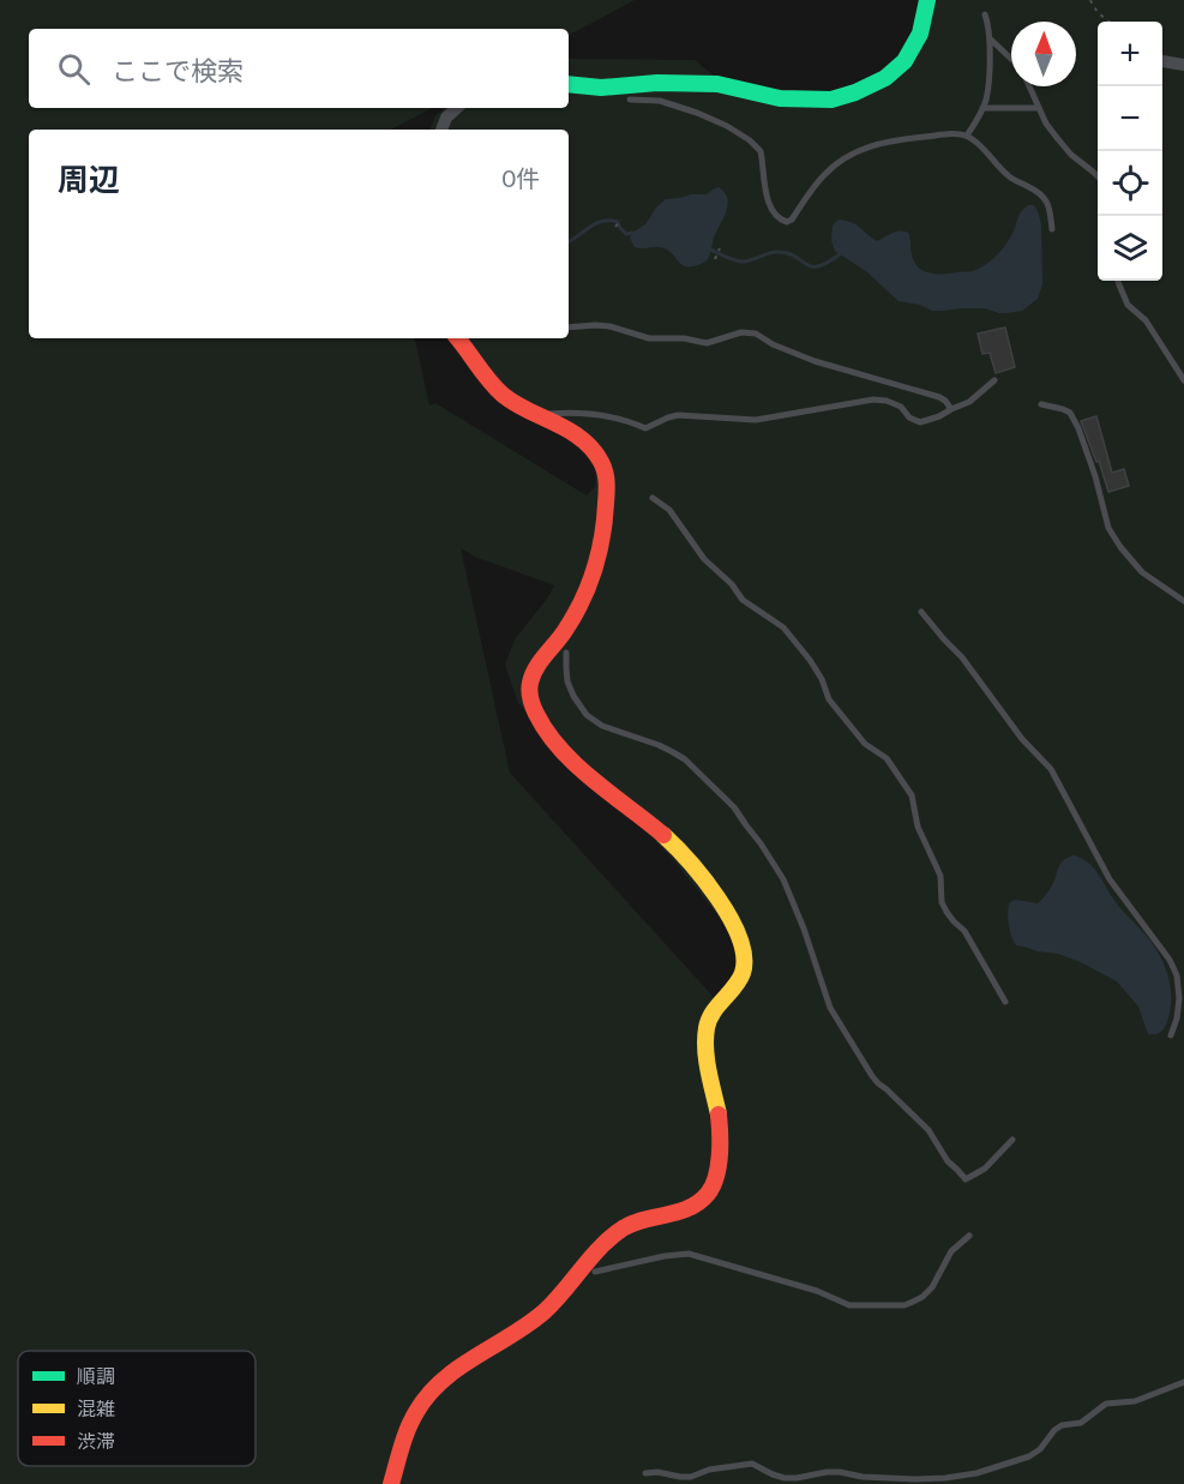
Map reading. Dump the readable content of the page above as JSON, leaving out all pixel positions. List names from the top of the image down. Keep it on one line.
{"legend":["順調","混雑","渋滞"],"north":"top","page":{"map_buttons":["+","−"],"search":"ここで検索","heading":["周辺","0件"]}}
